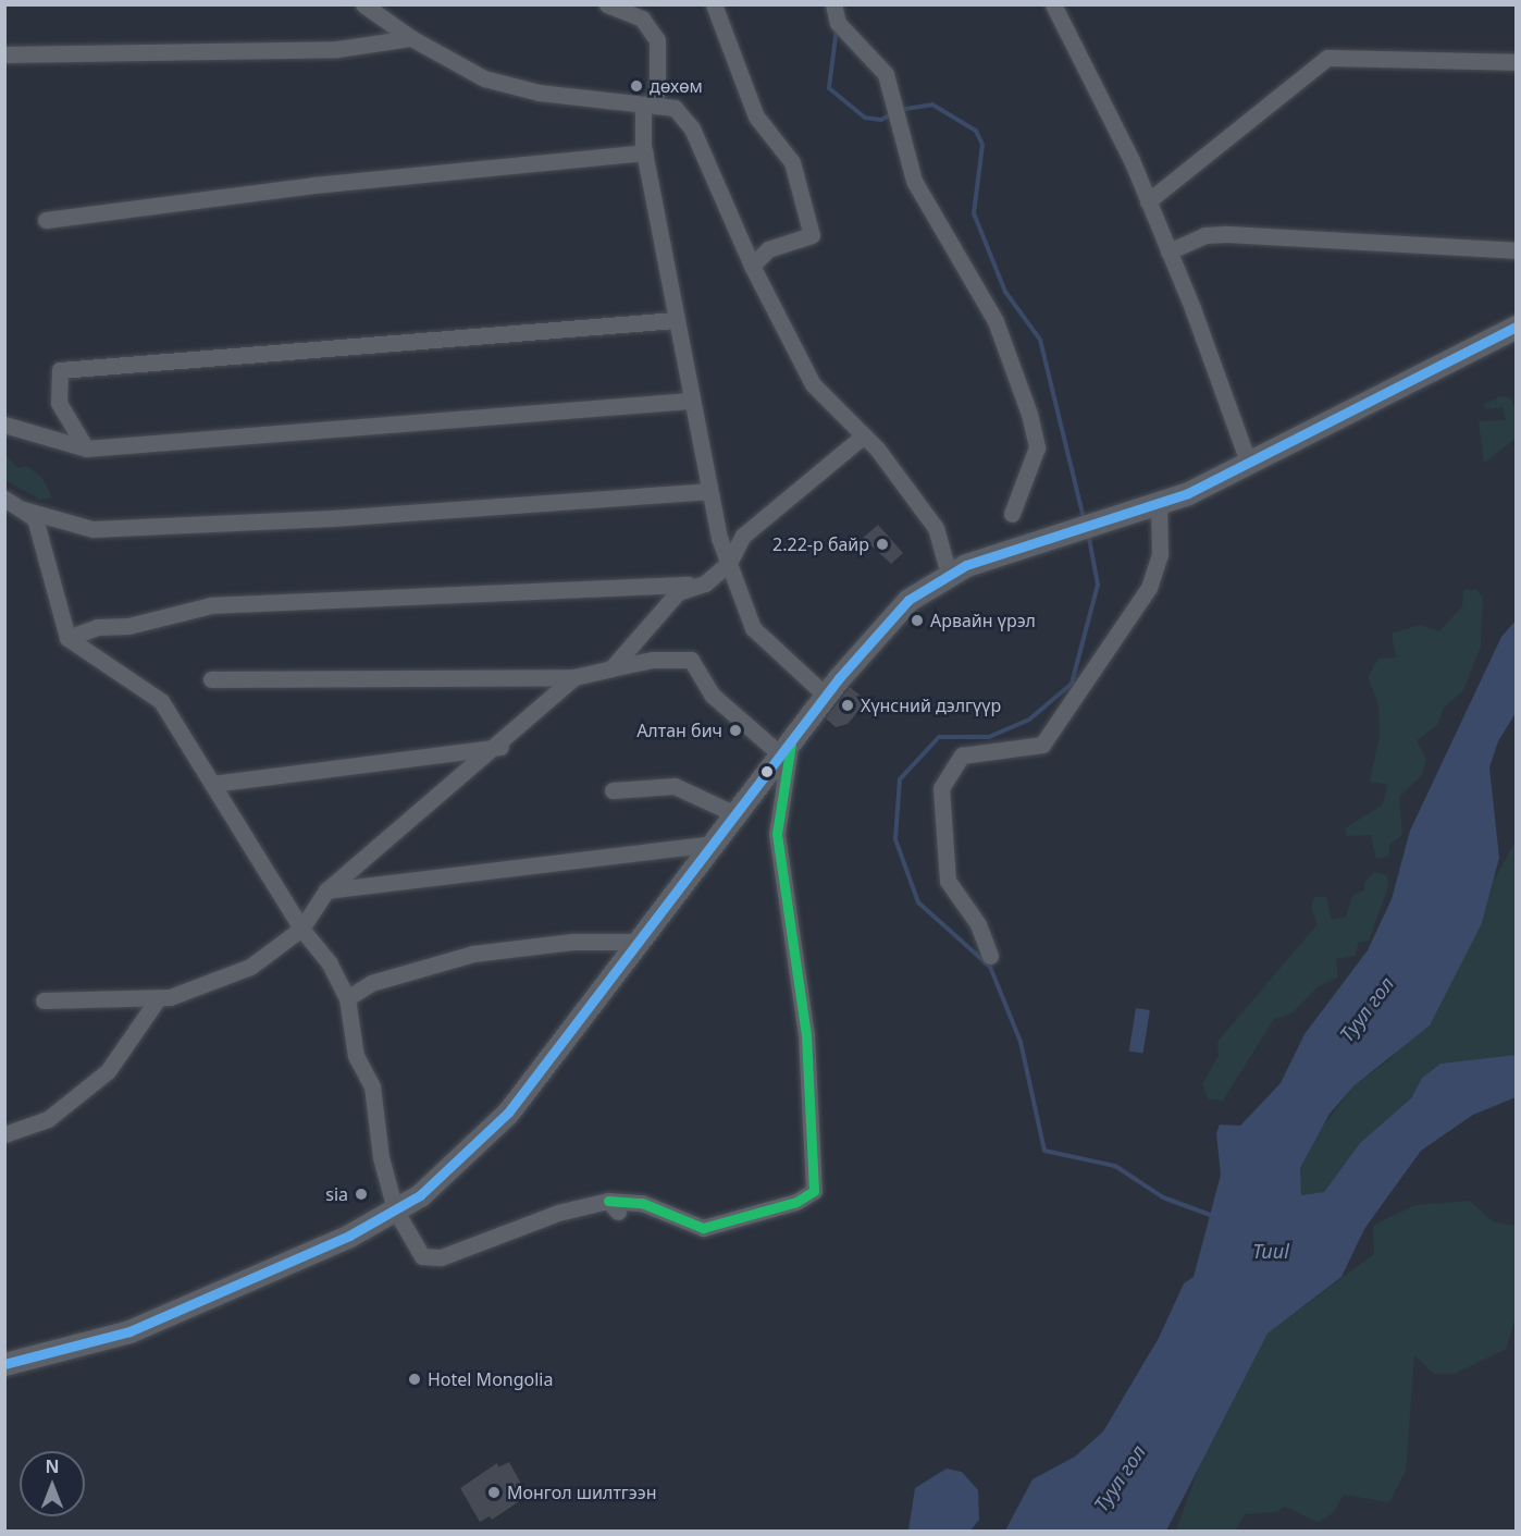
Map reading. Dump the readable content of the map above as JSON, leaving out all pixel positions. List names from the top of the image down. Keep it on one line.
{"water":["Туул гол","Tuul"],"places":["дөхөм","2.22-р байр","Арвайн үрэл","Хүнсний дэлгүүр","Алтан бич","sia","Hotel Mongolia","Монгол шилтгээн"],"north":"top"}
